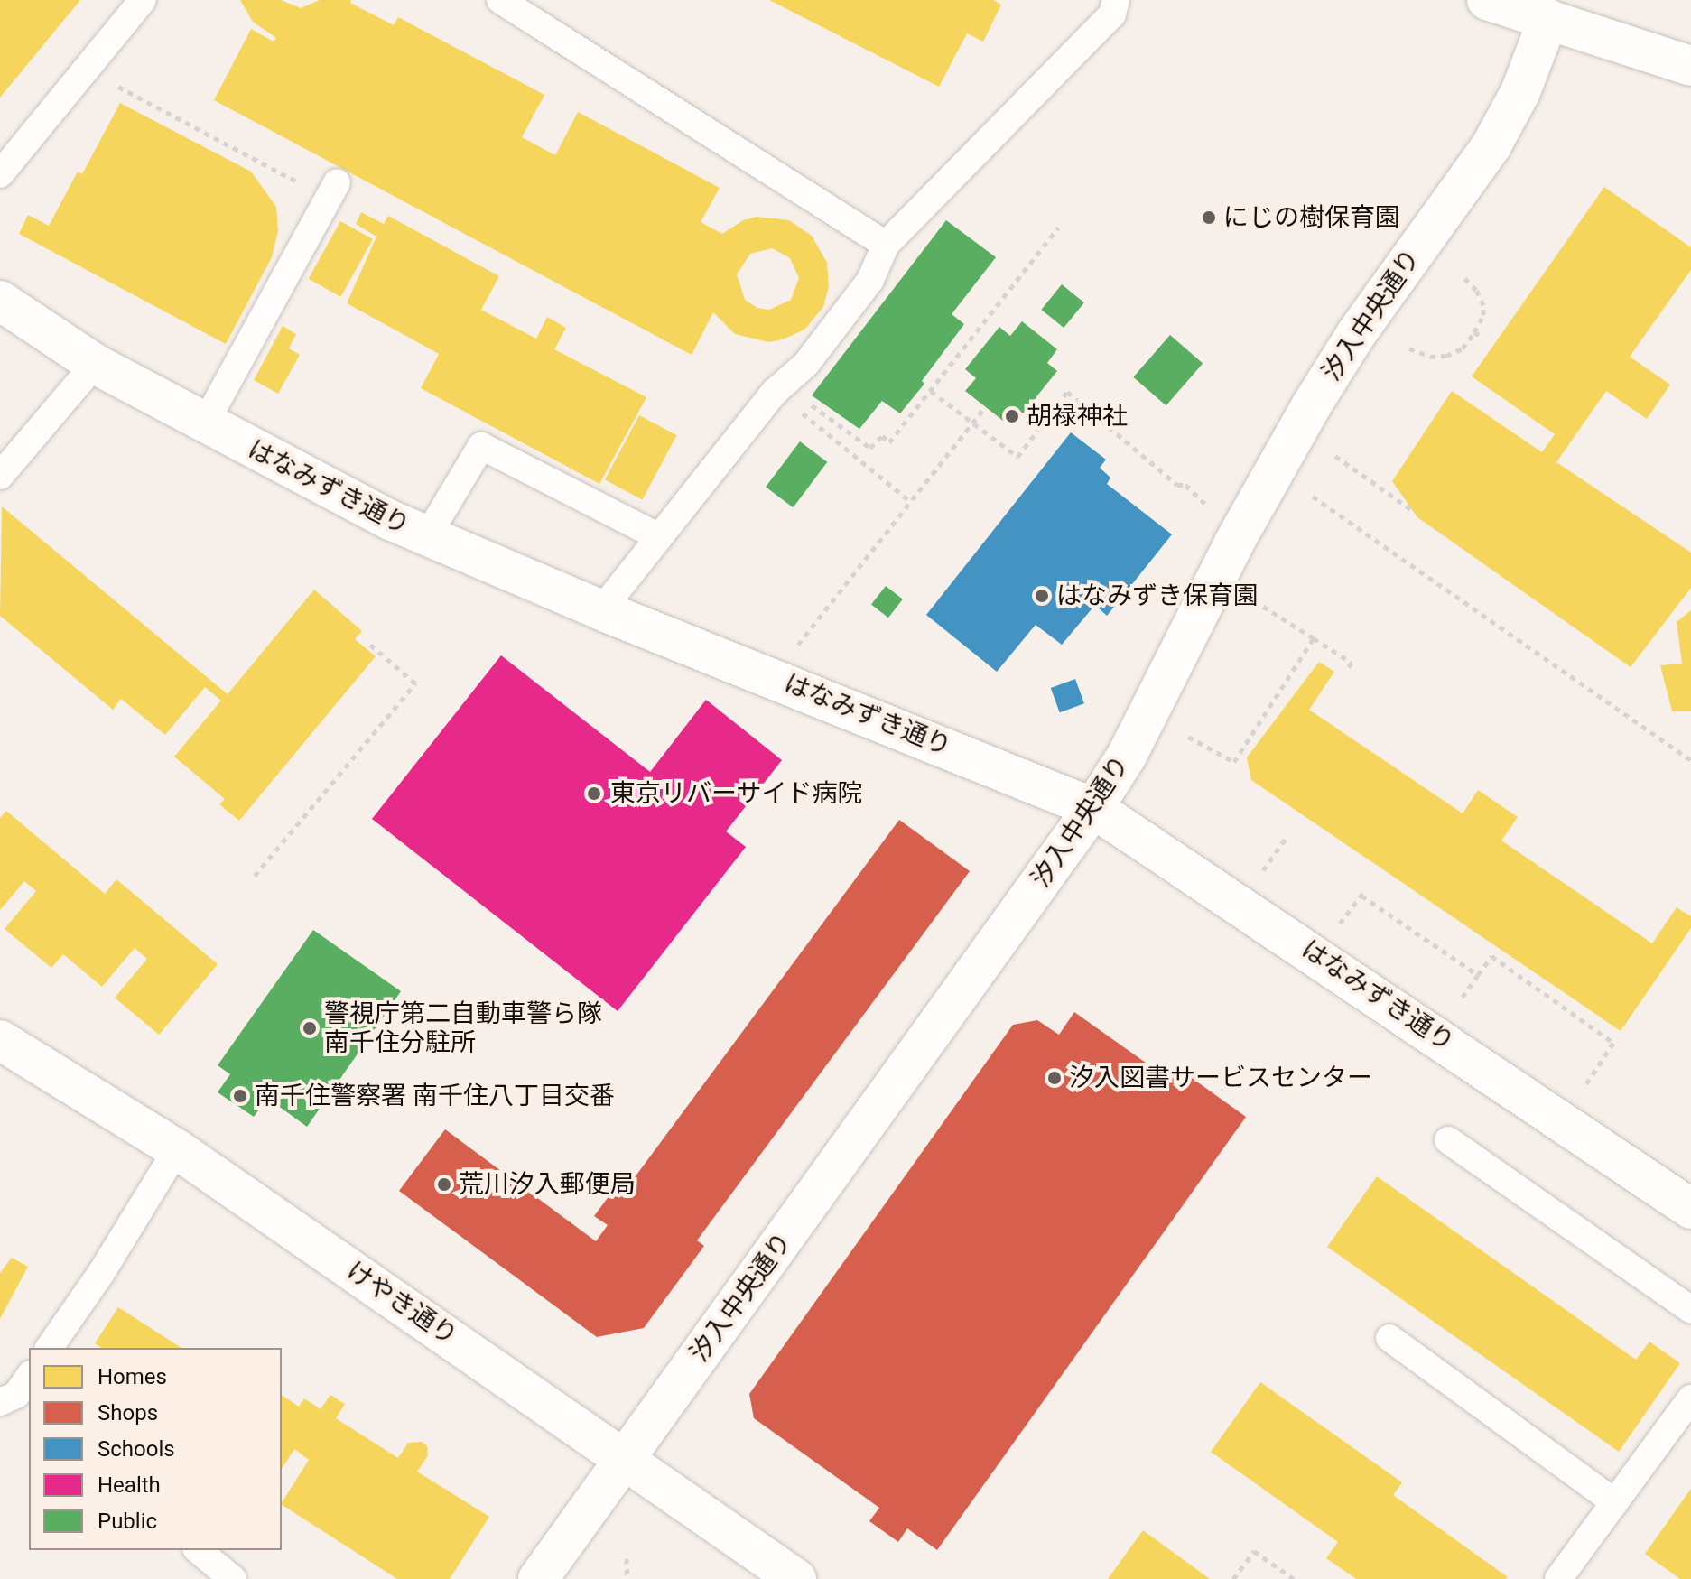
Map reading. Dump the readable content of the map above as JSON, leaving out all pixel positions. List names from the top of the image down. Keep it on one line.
{"streets":{"street":["汐入中央通り","はなみずき通り","けやき通り"]},"crossings":[["汐入中央通り","はなみずき通り"],["汐入中央通り","けやき通り"]],"places":["にじの樹保育園","胡禄神社","はなみずき保育園","東京リバーサイド病院","警視庁第二自動車警ら隊 南千住分駐所","汐入図書サービスセンター","南千住警察署 南千住八丁目交番","荒川汐入郵便局"],"legend":["Homes","Shops","Schools","Health","Public"]}
